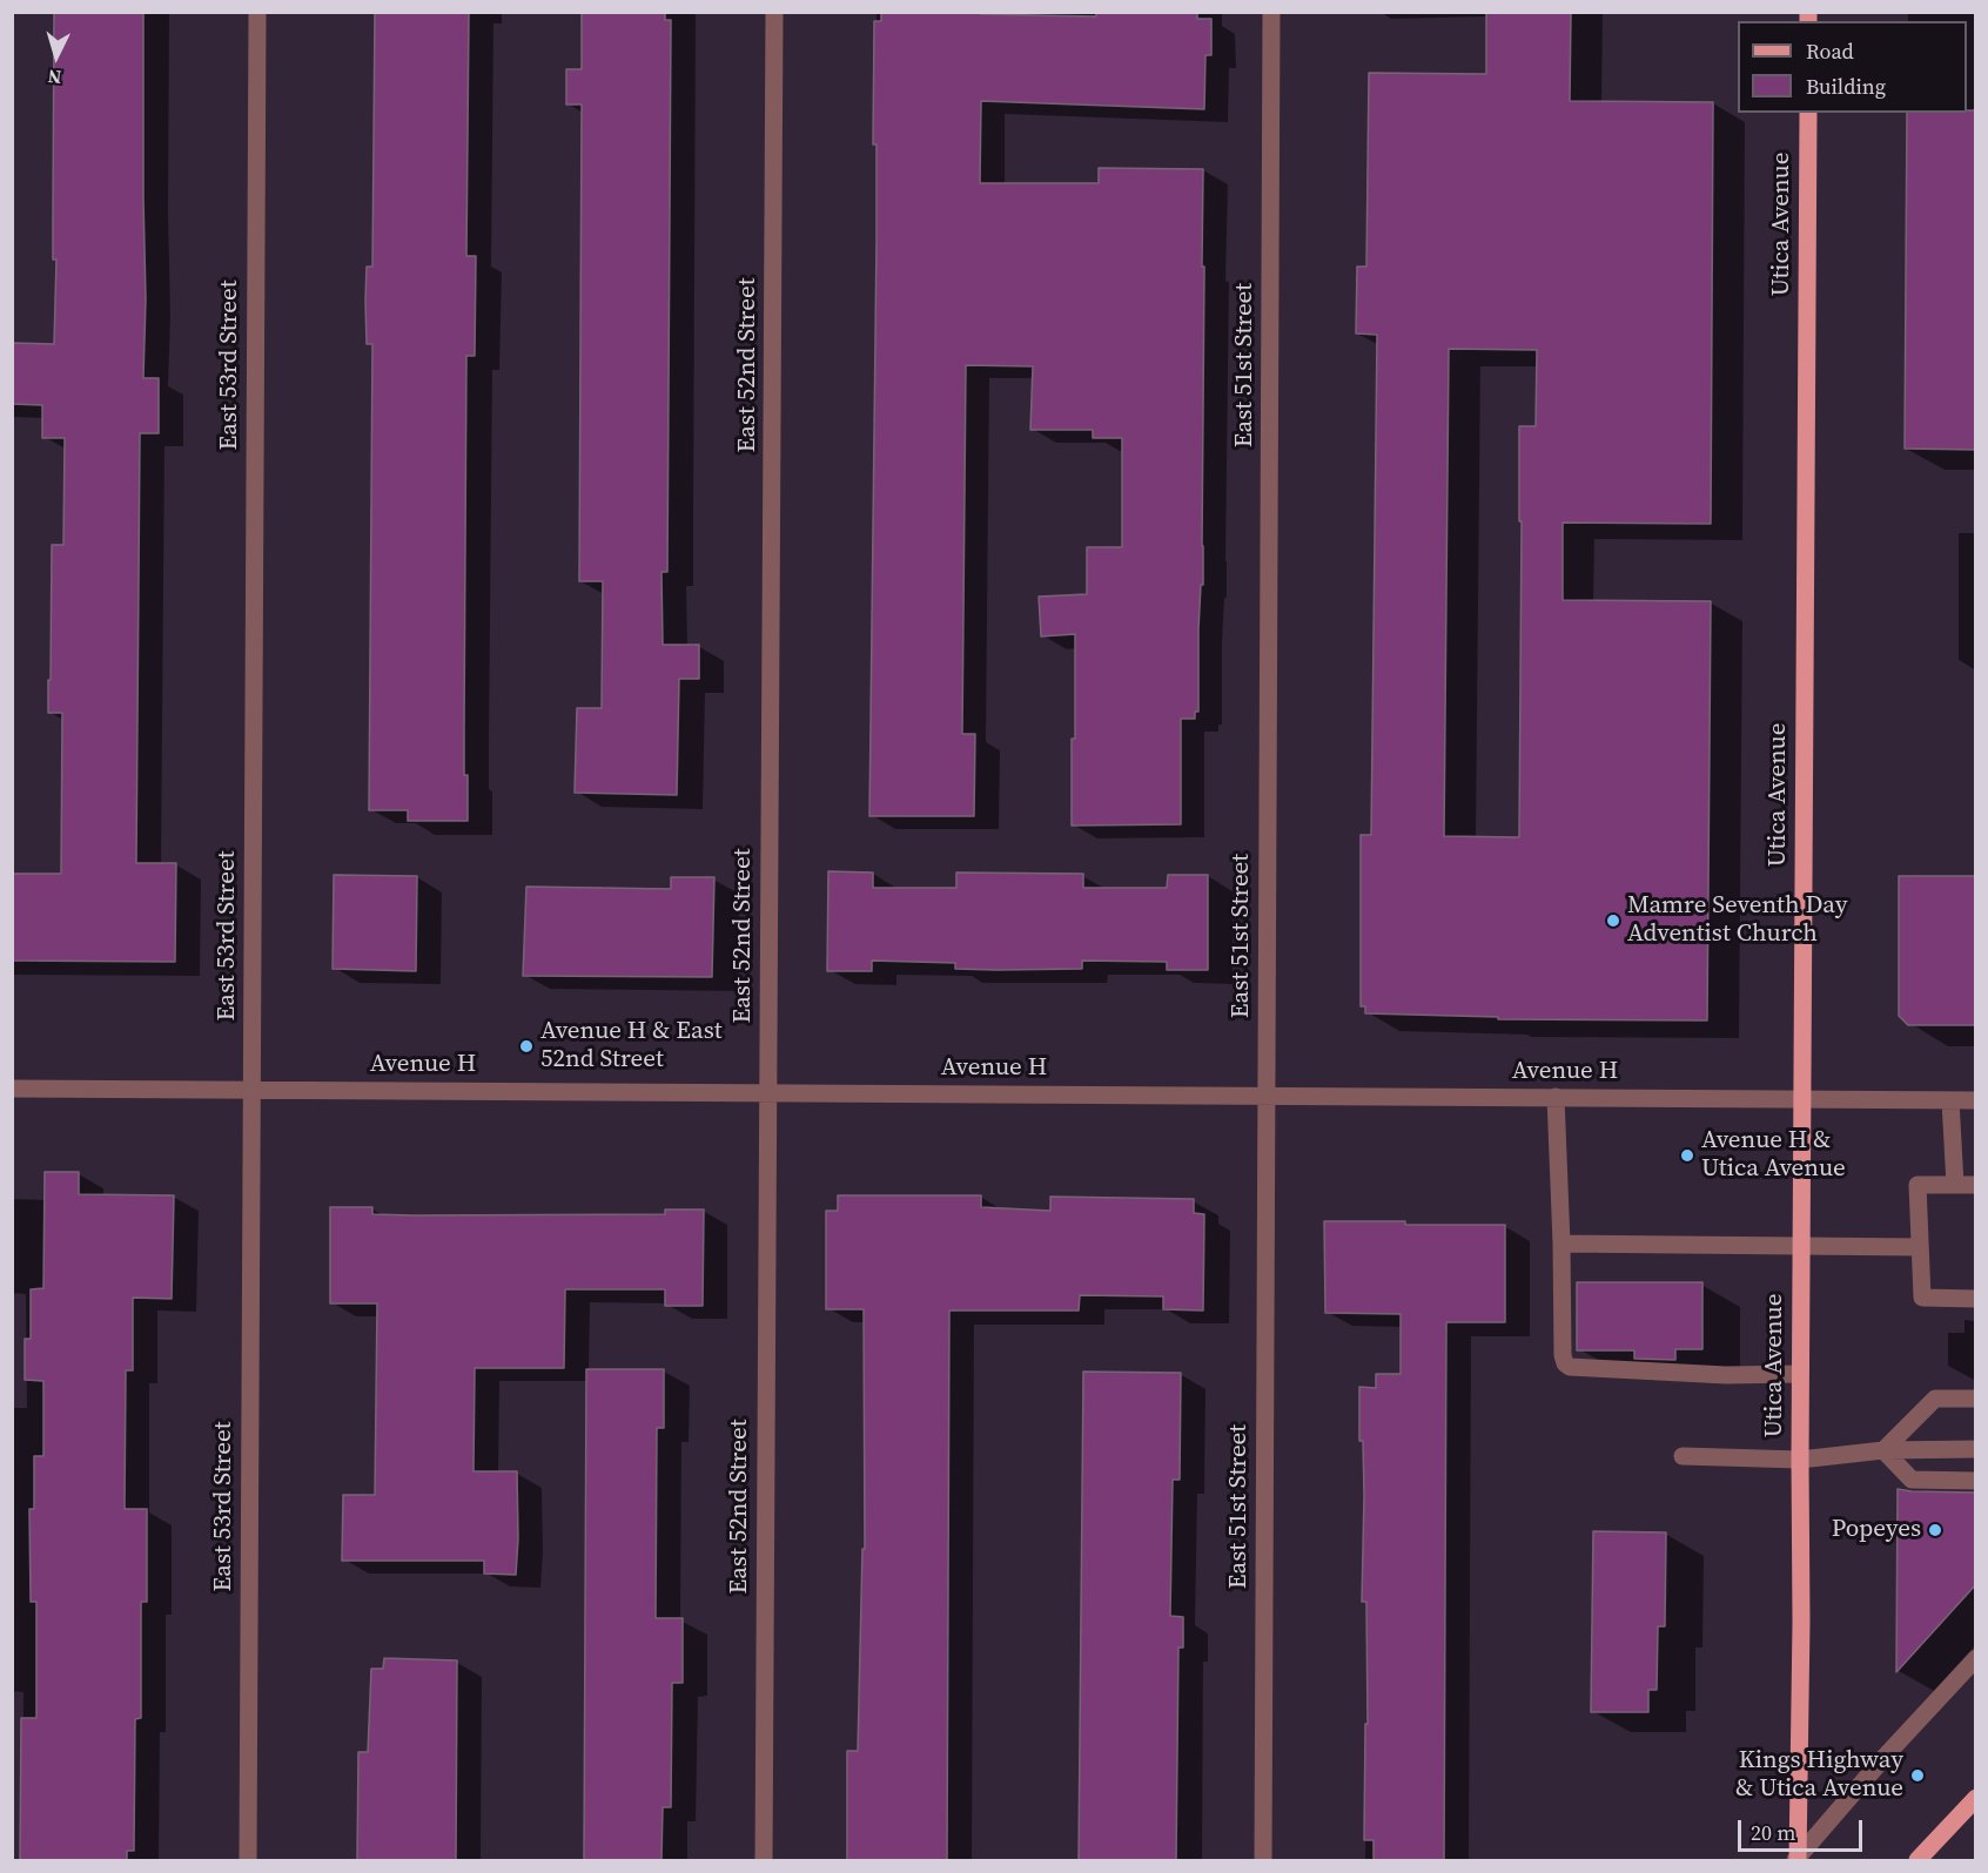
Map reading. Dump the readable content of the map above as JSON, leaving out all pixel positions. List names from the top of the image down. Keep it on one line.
{"streets":{"main road":["Utica Avenue"],"street":["East 53rd Street","East 52nd Street","East 51st Street","Avenue H"]},"crossings":[["Utica Avenue","Avenue H"],["East 53rd Street","Avenue H"],["East 52nd Street","Avenue H"],["East 51st Street","Avenue H"]],"places":["Mamre Seventh Day Adventist Church","Avenue H & East 52nd Street","Avenue H & Utica Avenue","Popeyes","Kings Highway & Utica Avenue"],"legend":["Road","Building"],"scale_bar":"20 m","north":"bottom"}
